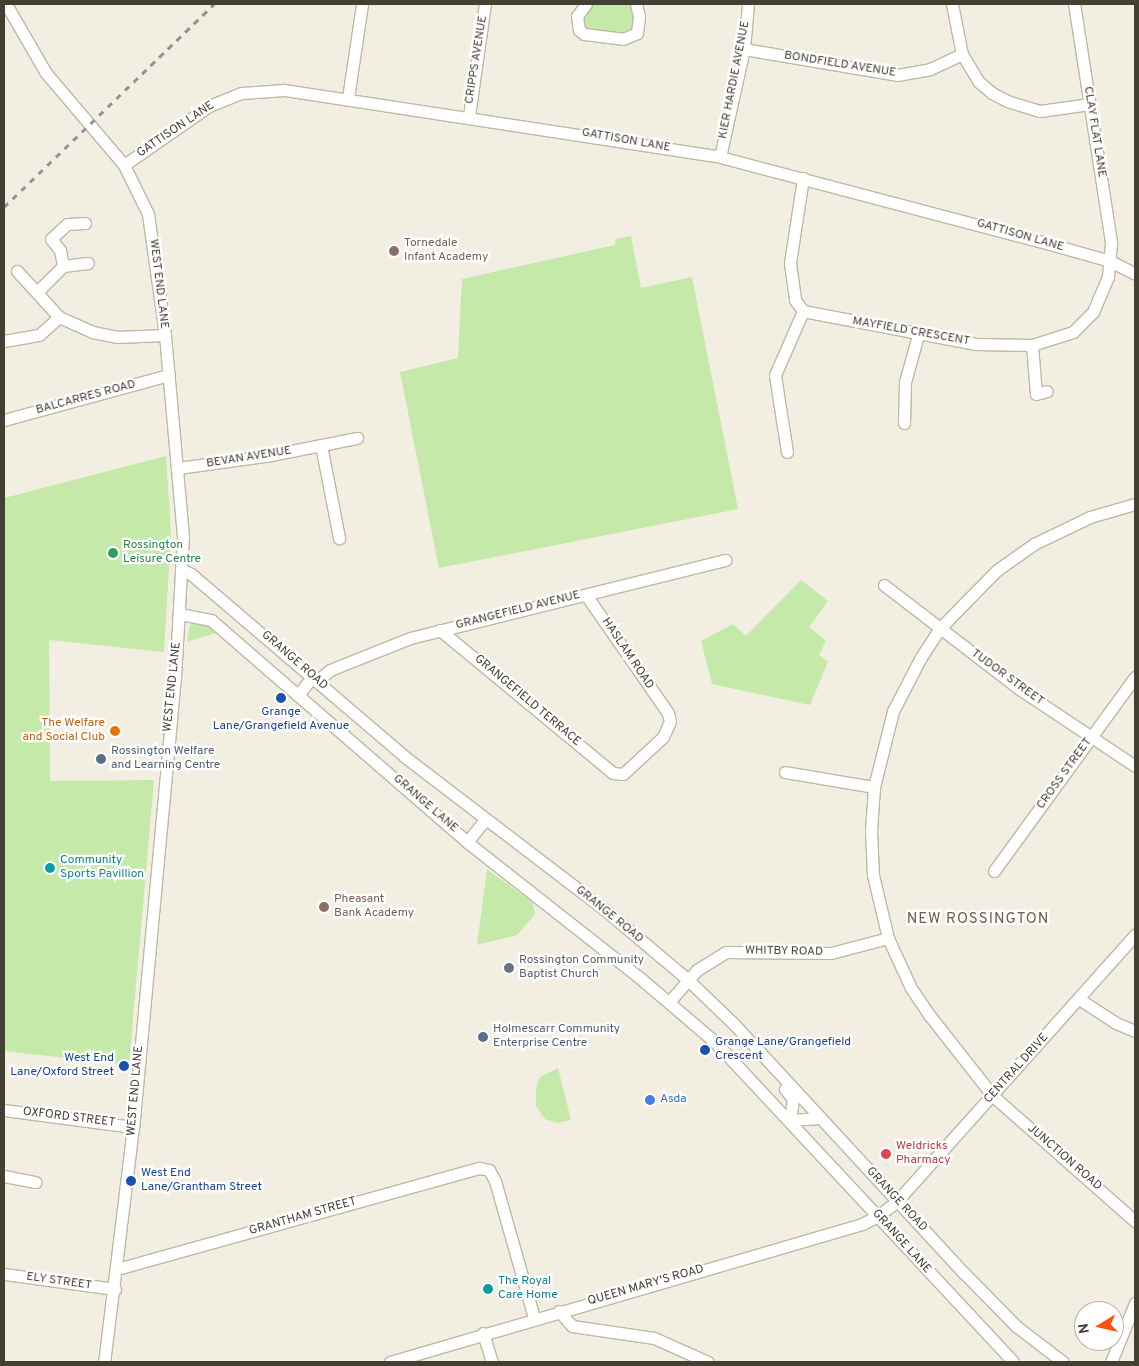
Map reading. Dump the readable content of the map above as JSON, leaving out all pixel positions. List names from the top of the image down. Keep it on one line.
{"streets":{"street":["CRIPPS AVENUE","BONDFIELD AVENUE","KIER HARDIE AVENUE","GATTISON LANE","CLAY FLAT LANE","WEST END LANE","MAYFIELD CRESCENT","BALCARRES ROAD","BEVAN AVENUE","GRANGEFIELD AVENUE","HASLAM ROAD","GRANGE ROAD","TUDOR STREET","GRANGEFIELD TERRACE","CROSS STREET","GRANGE LANE","WHITBY ROAD","CENTRAL DRIVE","OXFORD STREET","JUNCTION ROAD","GRANTHAM STREET","ELY STREET","QUEEN MARY'S ROAD"]},"crossings":[["CRIPPS AVENUE","GATTISON LANE"],["BONDFIELD AVENUE","KIER HARDIE AVENUE"],["KIER HARDIE AVENUE","GATTISON LANE"],["GATTISON LANE","CLAY FLAT LANE"],["GATTISON LANE","WEST END LANE"],["GATTISON LANE","MAYFIELD CRESCENT"],["CLAY FLAT LANE","MAYFIELD CRESCENT"],["WEST END LANE","BALCARRES ROAD"],["WEST END LANE","BEVAN AVENUE"],["WEST END LANE","GRANGE ROAD"],["WEST END LANE","GRANGE LANE"],["WEST END LANE","OXFORD STREET"],["WEST END LANE","GRANTHAM STREET"],["WEST END LANE","ELY STREET"],["GRANGEFIELD AVENUE","HASLAM ROAD"],["GRANGEFIELD AVENUE","GRANGE ROAD"],["GRANGEFIELD AVENUE","GRANGEFIELD TERRACE"],["GRANGEFIELD AVENUE","GRANGE LANE"],["HASLAM ROAD","GRANGEFIELD TERRACE"],["GRANGE ROAD","WHITBY ROAD"],["GRANGE ROAD","CENTRAL DRIVE"],["GRANGE ROAD","QUEEN MARY'S ROAD"],["TUDOR STREET","CROSS STREET"],["TUDOR STREET","JUNCTION ROAD"],["GRANGE LANE","QUEEN MARY'S ROAD"],["WHITBY ROAD","JUNCTION ROAD"],["CENTRAL DRIVE","JUNCTION ROAD"],["CENTRAL DRIVE","QUEEN MARY'S ROAD"],["GRANTHAM STREET","QUEEN MARY'S ROAD"]],"districts":["NEW ROSSINGTON"],"places":["Tornedale Infant Academy","Rossington Leisure Centre","Grange Lane/Grangefield Avenue","The Welfare and Social Club","Rossington Welfare and Learning Centre","Community Sports Pavillion","Pheasant Bank Academy","Rossington Community Baptist Church","Holmescarr Community Enterprise Centre","Grange Lane/Grangefield Crescent","West End Lane/Oxford Street","Asda","Weldricks Pharmacy","West End Lane/Grantham Street","The Royal Care Home"],"north":"left"}
